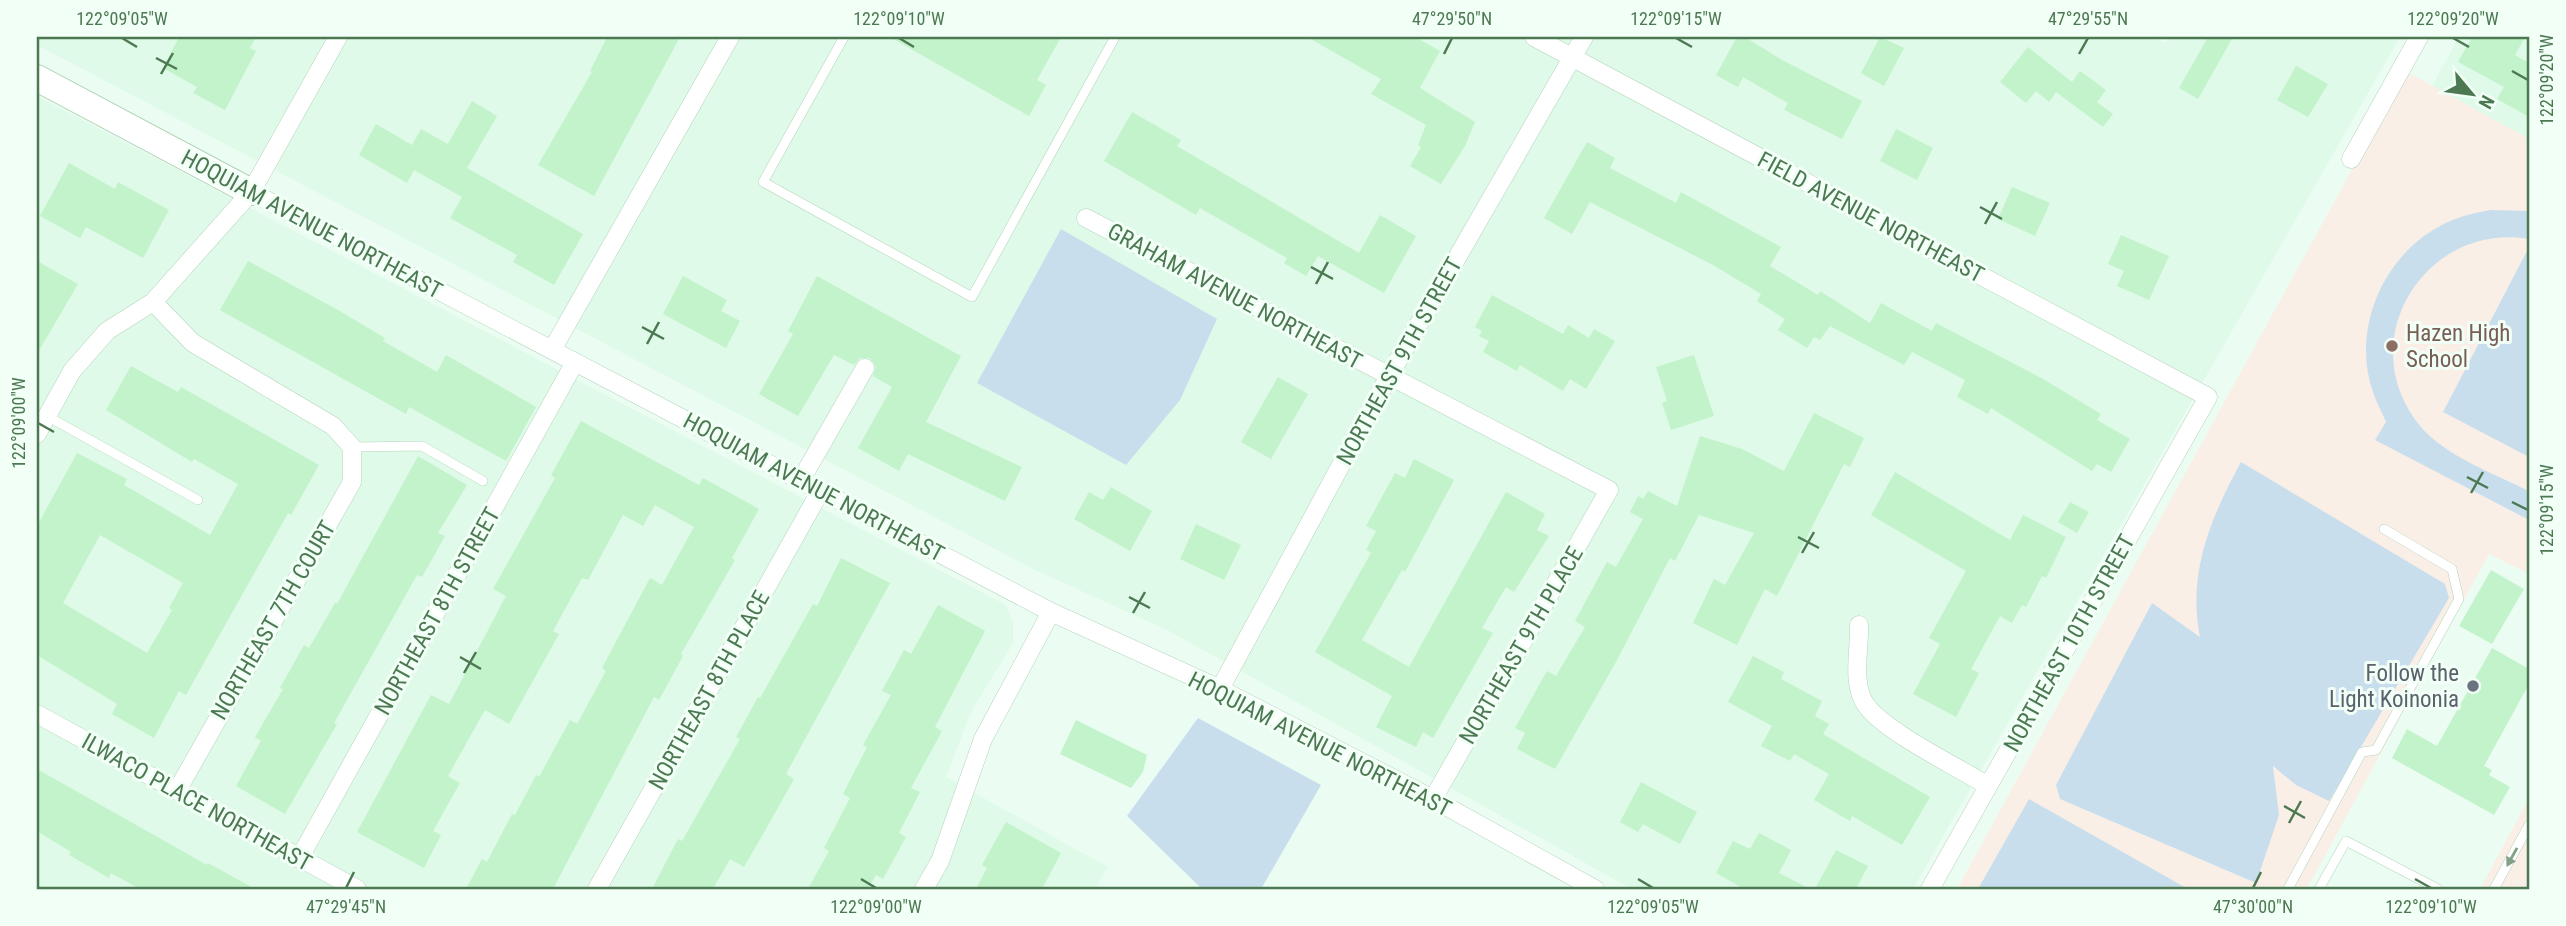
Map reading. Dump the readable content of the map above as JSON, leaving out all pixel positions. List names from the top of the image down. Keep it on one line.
{"streets":{"street":["FIELD AVENUE NORTHEAST","HOQUIAM AVENUE NORTHEAST","GRAHAM AVENUE NORTHEAST","NORTHEAST 9TH STREET","NORTHEAST 8TH STREET","NORTHEAST 7TH COURT","NORTHEAST 10TH STREET","NORTHEAST 9TH PLACE","NORTHEAST 8TH PLACE","ILWACO PLACE NORTHEAST"]},"crossings":[["FIELD AVENUE NORTHEAST","NORTHEAST 9TH STREET"],["FIELD AVENUE NORTHEAST","NORTHEAST 10TH STREET"],["HOQUIAM AVENUE NORTHEAST","NORTHEAST 9TH STREET"],["HOQUIAM AVENUE NORTHEAST","NORTHEAST 8TH STREET"],["HOQUIAM AVENUE NORTHEAST","NORTHEAST 9TH PLACE"],["HOQUIAM AVENUE NORTHEAST","NORTHEAST 8TH PLACE"],["GRAHAM AVENUE NORTHEAST","NORTHEAST 9TH STREET"],["GRAHAM AVENUE NORTHEAST","NORTHEAST 9TH PLACE"],["NORTHEAST 8TH STREET","ILWACO PLACE NORTHEAST"],["NORTHEAST 7TH COURT","ILWACO PLACE NORTHEAST"]],"places":["Hazen High School","Follow the Light Koinonia"],"north":"bottom right","coordinates":["122°09'05\"W","122°09'10\"W","47°29'50\"N","122°09'15\"W","47°29'55\"N","122°09'20\"W","122°09'00\"W","47°29'45\"N","47°30'00\"N"]}
